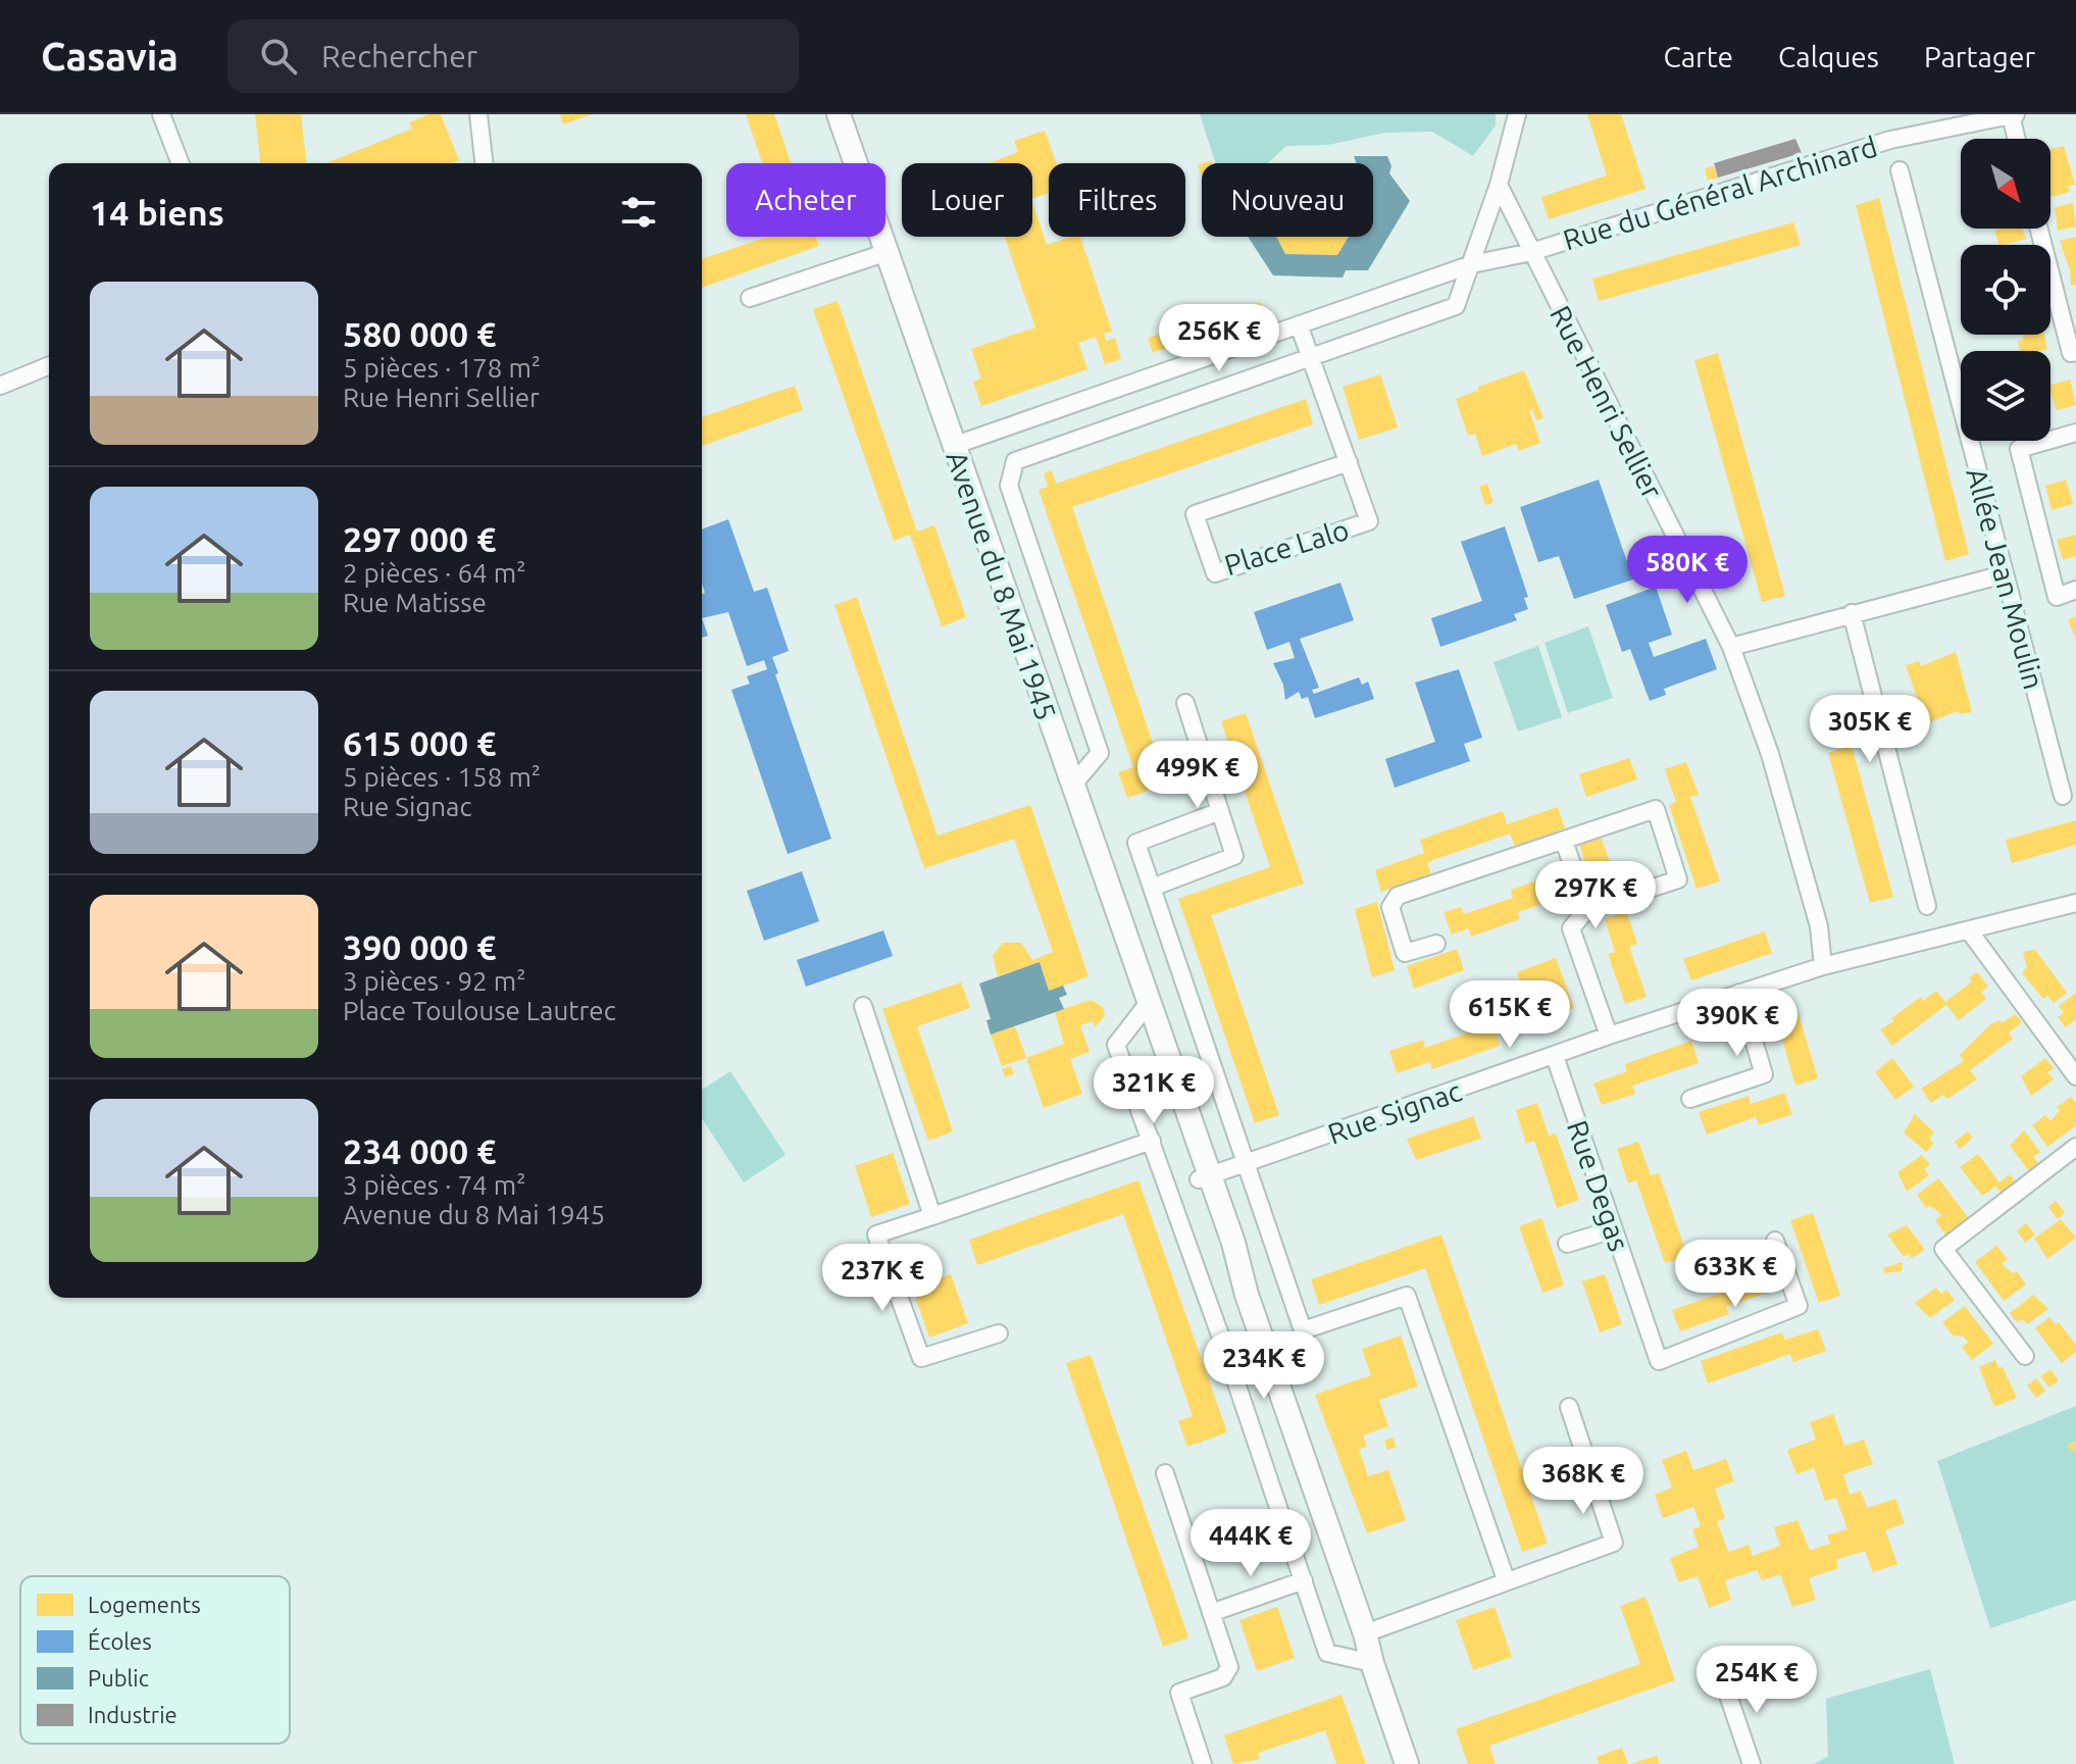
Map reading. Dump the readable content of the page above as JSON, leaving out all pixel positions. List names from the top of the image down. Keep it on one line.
{"streets":{"main road":["Avenue du 8 Mai 1945"],"street":["Rue du Général Archinard","Rue Henri Sellier","Place Lalo","Allée Jean Moulin","Rue Signac","Rue Degas"]},"crossings":[["Rue du Général Archinard","Rue Henri Sellier"],["Rue du Général Archinard","Place Lalo"],["Rue du Général Archinard","Avenue du 8 Mai 1945"],["Rue Henri Sellier","Rue Signac"],["Avenue du 8 Mai 1945","Rue Signac"],["Rue Signac","Rue Degas"]],"legend":["Logements","Écoles","Public","Industrie"],"north":"bottom right","page":{"header":"Casavia","search":"Rechercher","nav":["Carte","Calques","Partager"],"chip":["Acheter","Louer","Filtres","Nouveau"],"heading":"14 biens","list":[{"name":"580 000 €","note":"5 pièces · 178 m² · Rue Henri Sellier"},{"name":"297 000 €","note":"2 pièces · 64 m² · Rue Matisse"},{"name":"615 000 €","note":"5 pièces · 158 m² · Rue Signac"},{"name":"390 000 €","note":"3 pièces · 92 m² · Place Toulouse Lautrec"},{"name":"234 000 €","note":"3 pièces · 74 m² · Avenue du 8 Mai 1945"}],"price":["256K €","580K €","305K €","499K €","297K €","615K €","390K €","321K €","633K €","237K €","234K €","368K €","444K €","254K €"]}}
